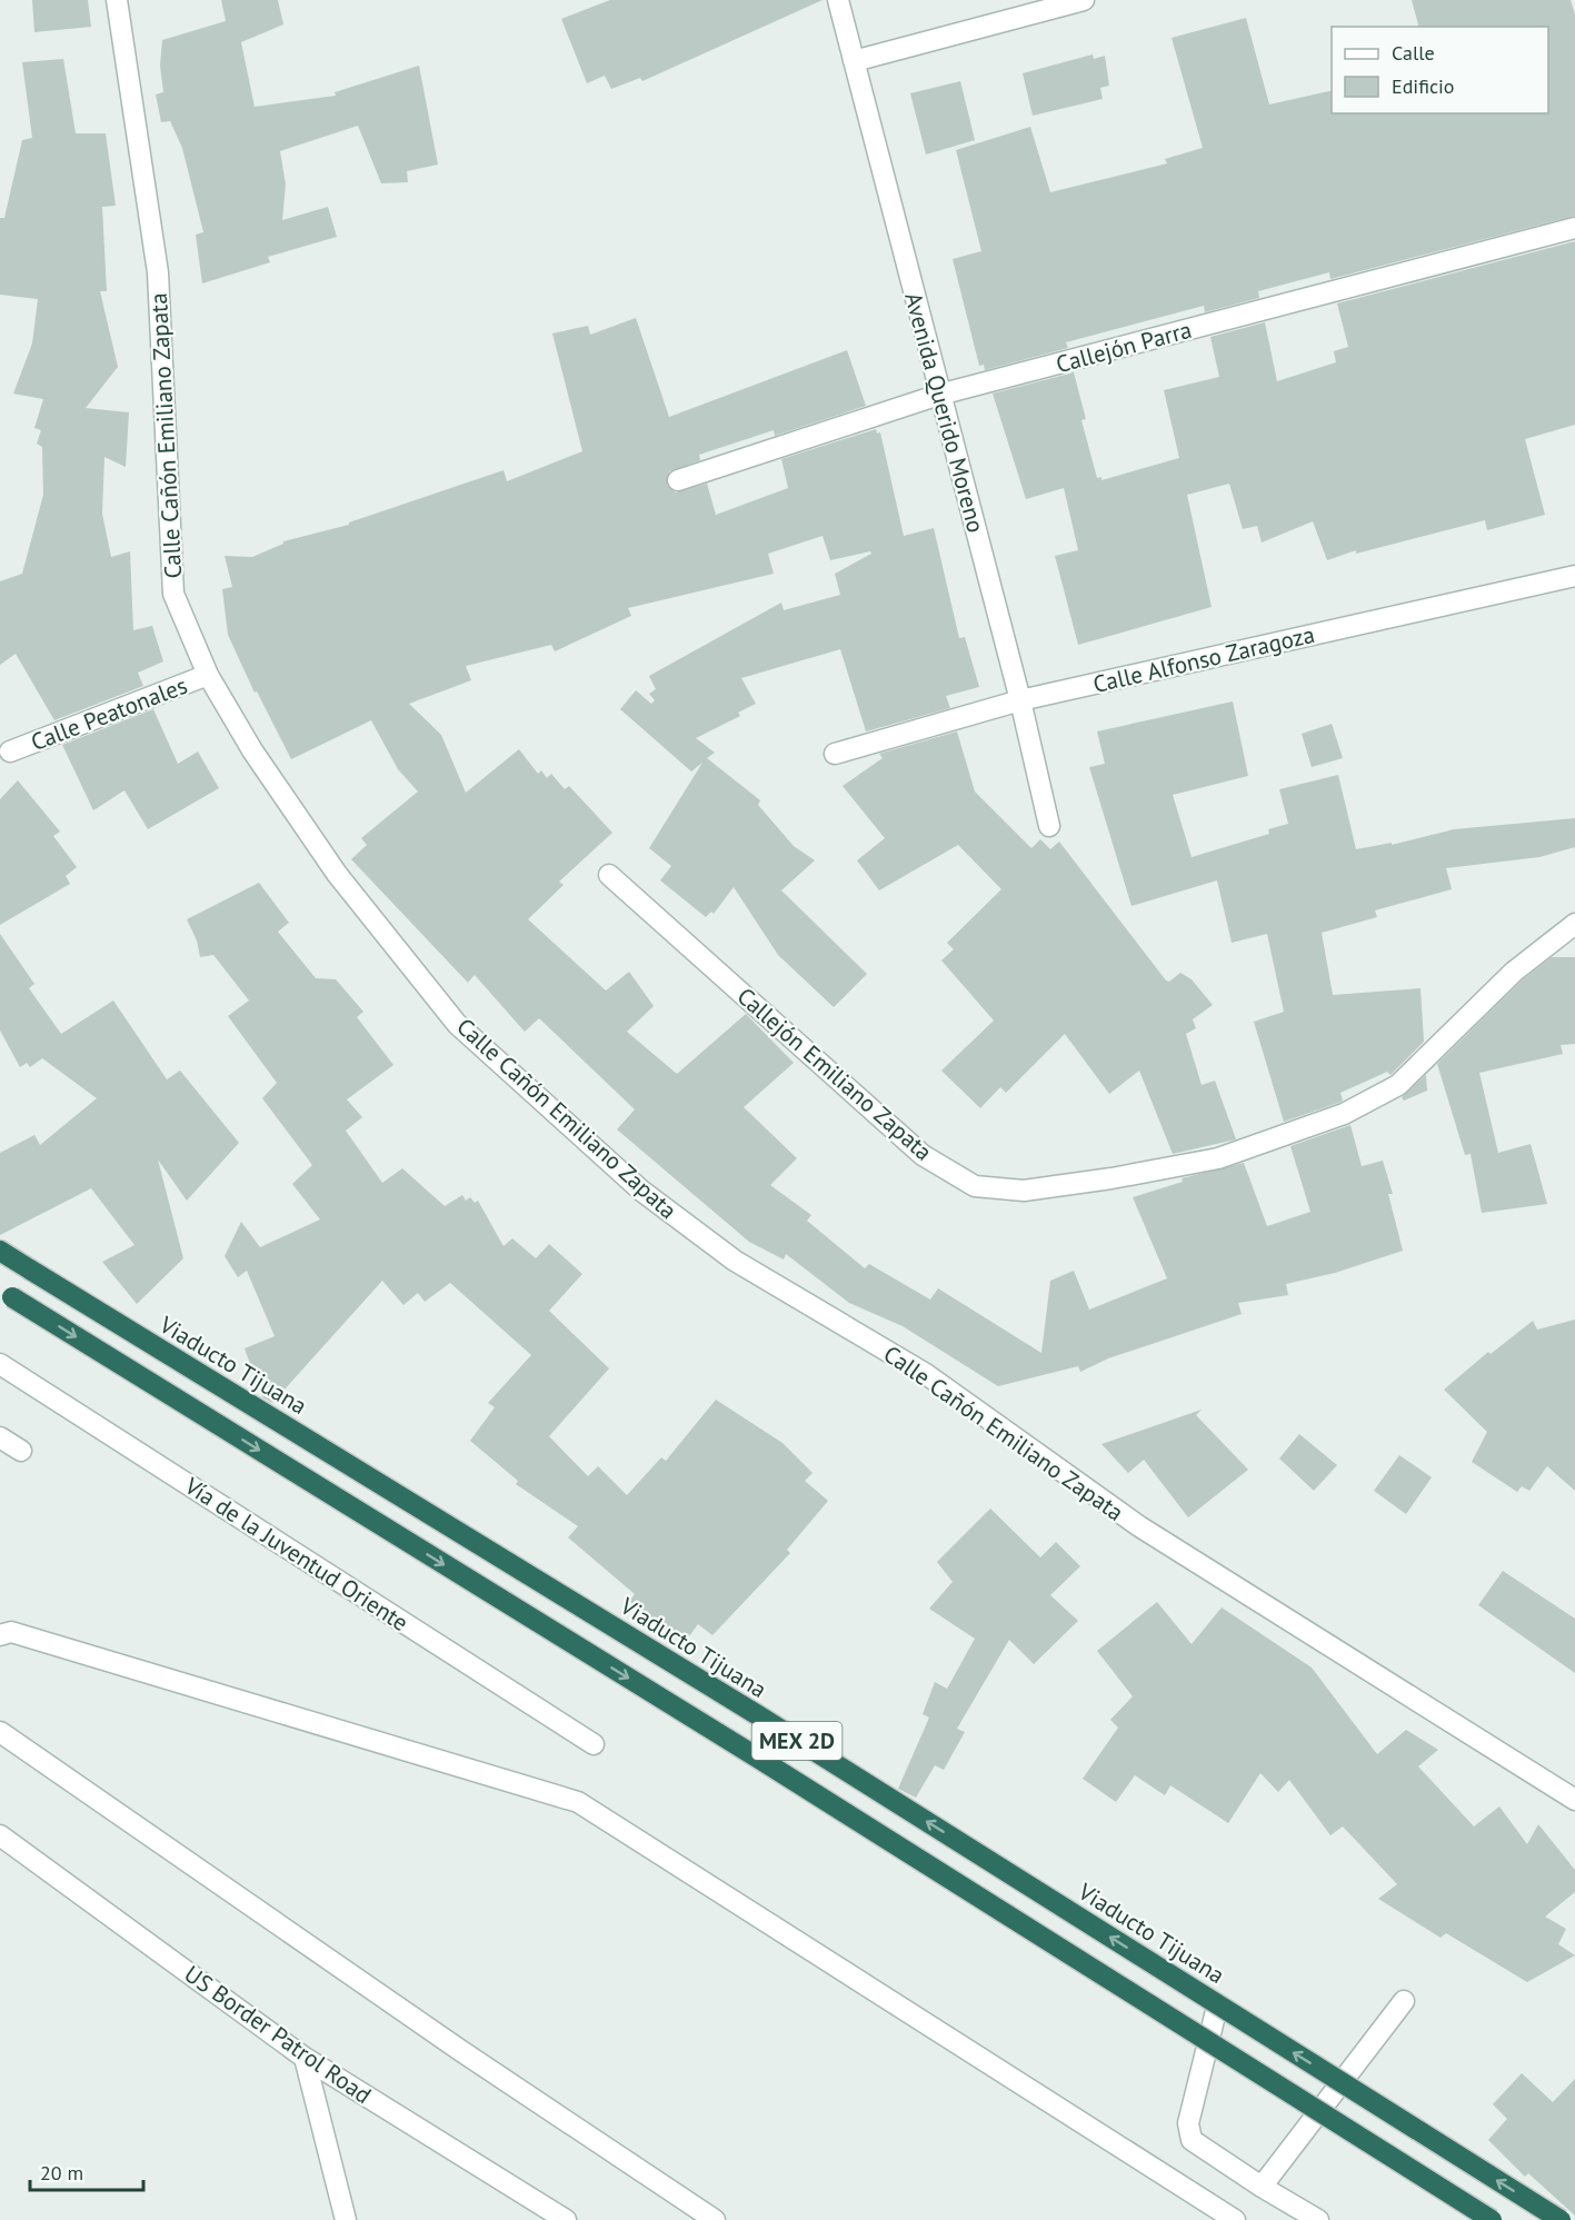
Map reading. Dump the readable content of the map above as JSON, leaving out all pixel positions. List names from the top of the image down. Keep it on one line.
{"streets":{"highway":["Viaducto Tijuana","MEX 2D"],"street":["Callejón Parra","Avenida Querido Moreno","Calle Cañón Emiliano Zapata","Calle Alfonso Zaragoza","Calle Peatonales","Callejón Emiliano Zapata","Vía de la Juventud Oriente","US Border Patrol Road"]},"crossings":[["Callejón Parra","Avenida Querido Moreno"],["Avenida Querido Moreno","Calle Alfonso Zaragoza"],["Calle Cañón Emiliano Zapata","Calle Peatonales"]],"legend":["Calle","Edificio"],"scale_bar":"20 m"}
